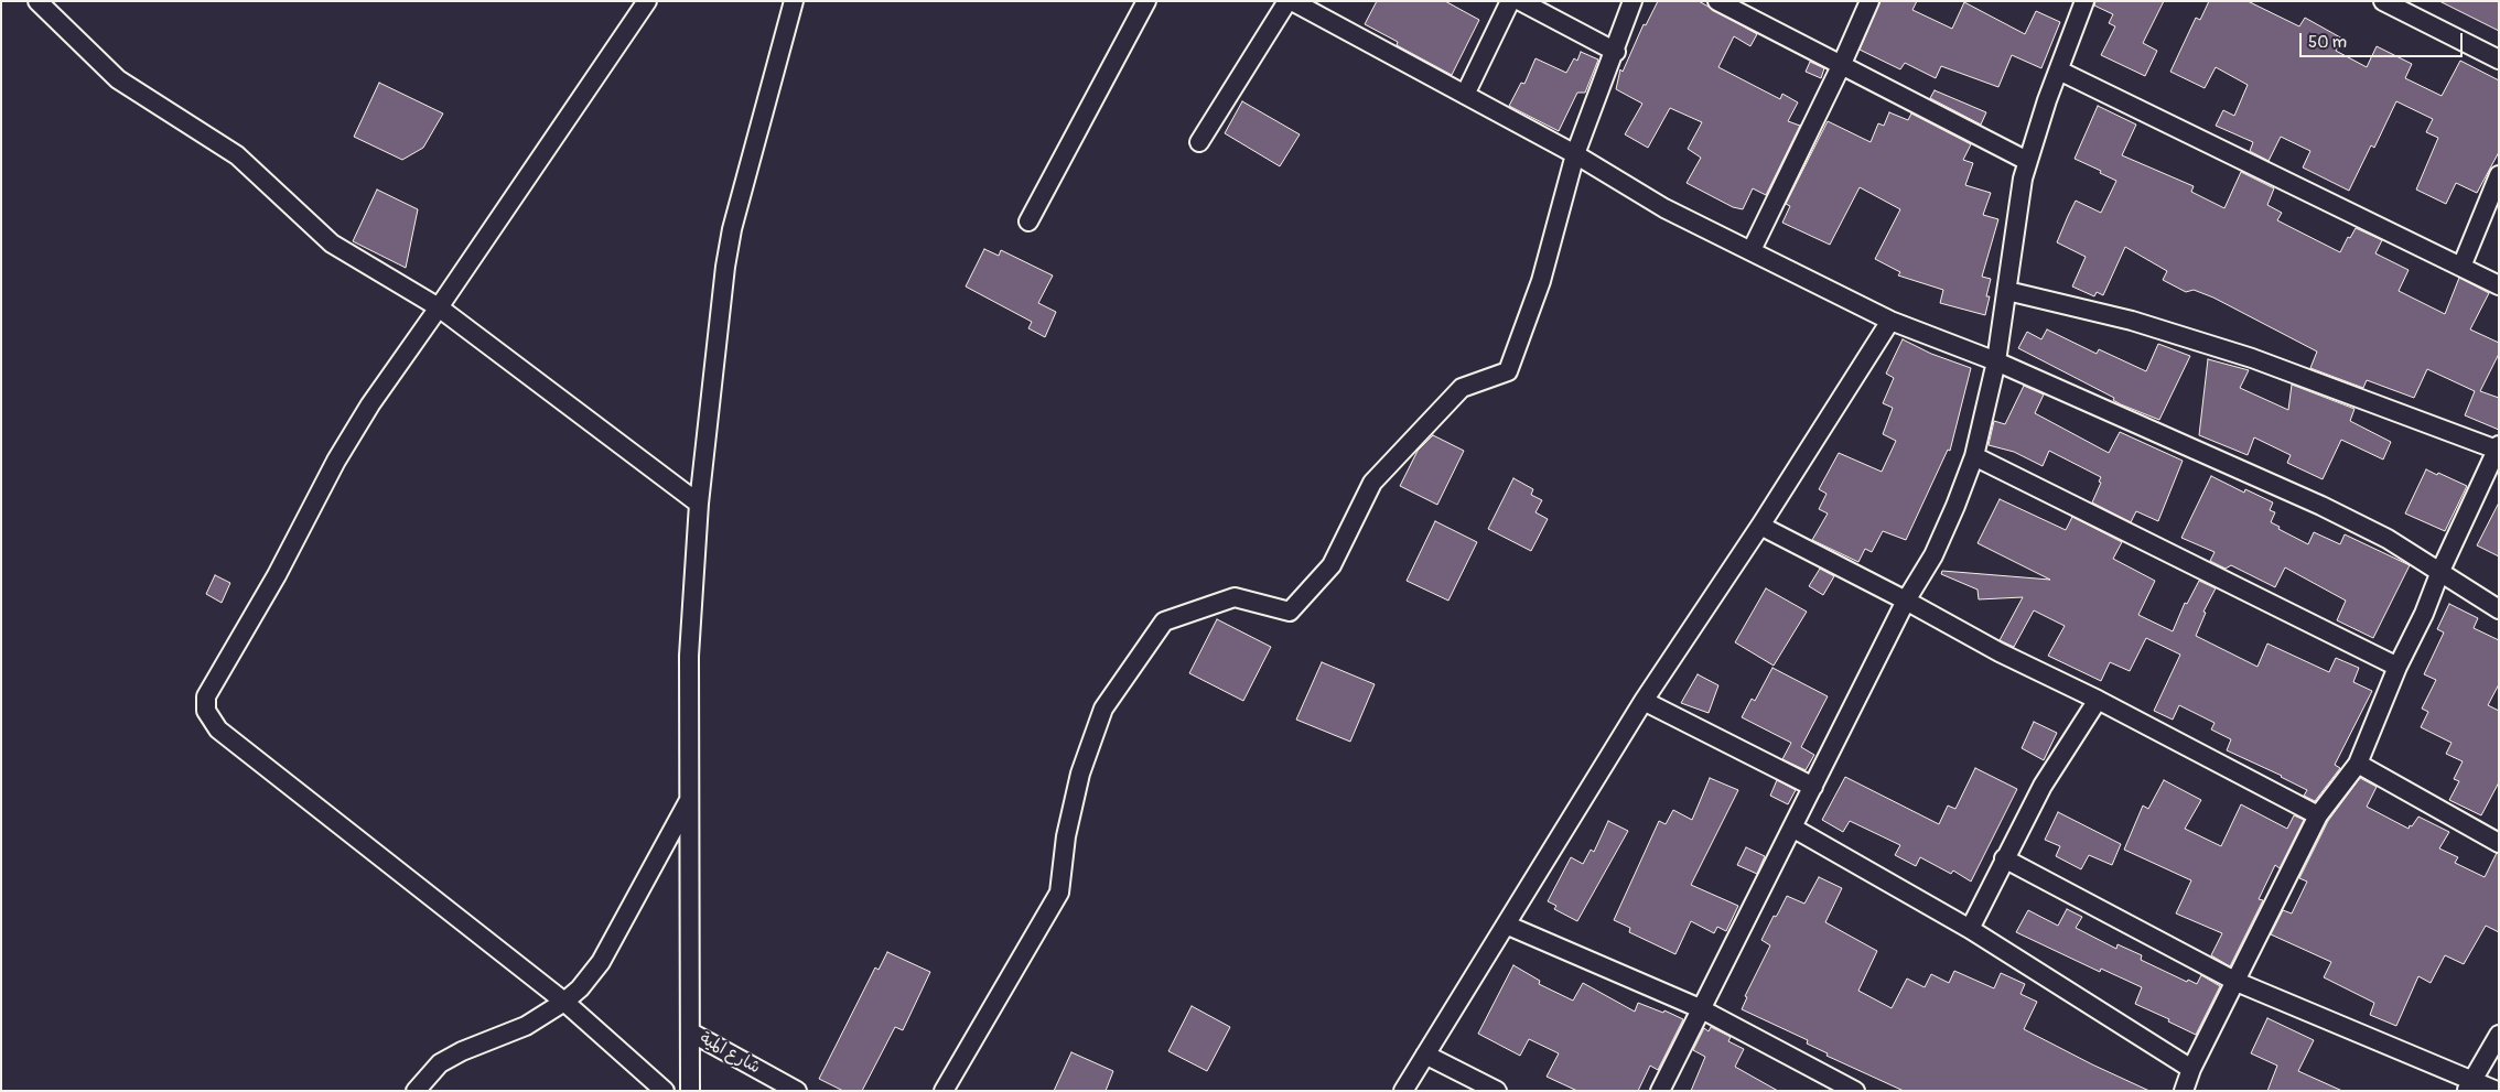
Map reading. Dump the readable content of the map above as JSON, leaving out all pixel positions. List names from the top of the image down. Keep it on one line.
{"streets":{"street":["شارع المية"]},"scale_bar":"50 m"}
